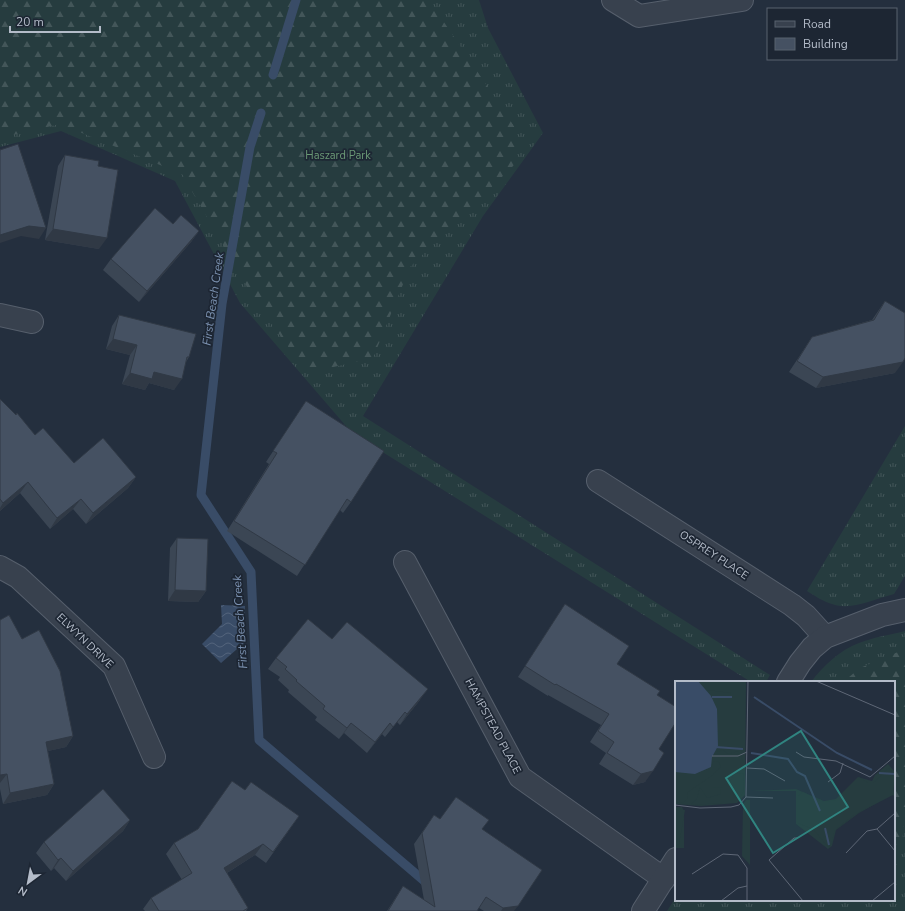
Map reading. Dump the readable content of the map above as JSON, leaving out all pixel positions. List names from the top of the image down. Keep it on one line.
{"streets":{"street":["OSPREY PLACE","ELWYN DRIVE","HAMPSTEAD PLACE"]},"water":["First Beach Creek"],"parks":["Haszard Park"],"legend":["Road","Building"],"scale_bar":"20 m","north":"bottom left"}
